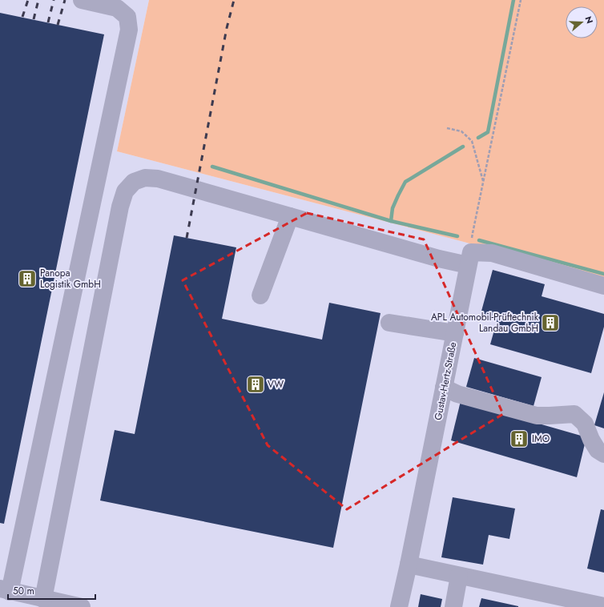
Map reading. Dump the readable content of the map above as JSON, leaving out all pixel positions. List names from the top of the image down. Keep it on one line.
{"streets":{"street":["Gustav-Hertz-Straße"]},"places":{"building":["Panopa Logistik GmbH","APL Automobil-Prüftechnik Landau GmbH","VW","IMO"]},"scale_bar":"50 m","north":"right"}
